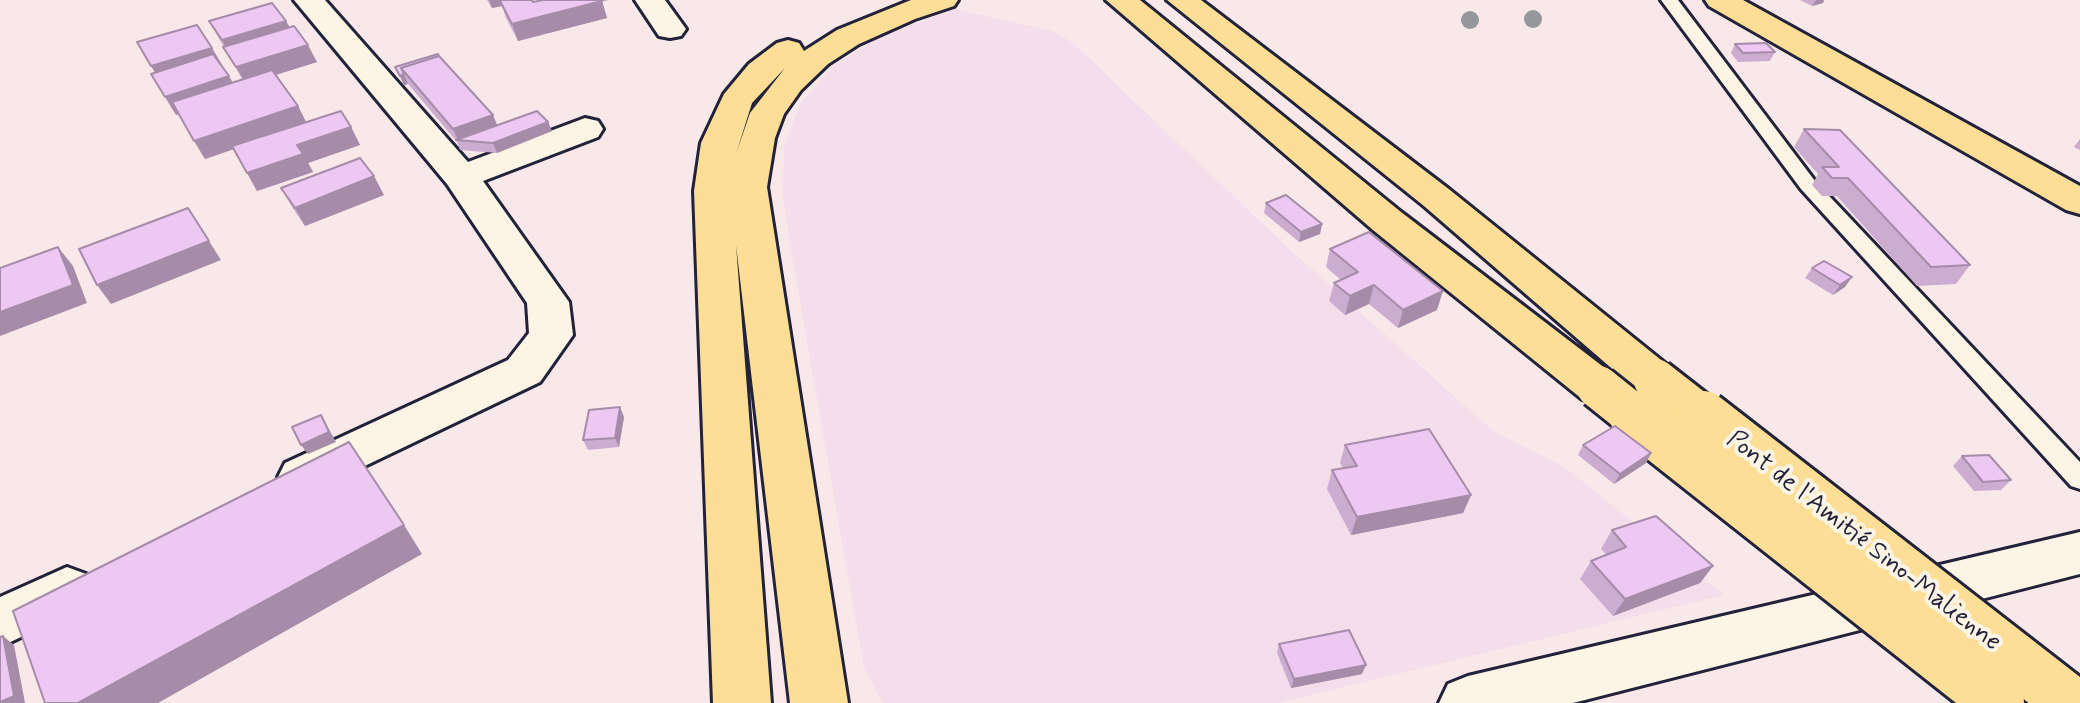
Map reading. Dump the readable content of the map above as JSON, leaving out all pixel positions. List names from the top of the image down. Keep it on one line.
{"streets":{"main road":["Pont de l'Amitié Sino-Malienne"]}}
